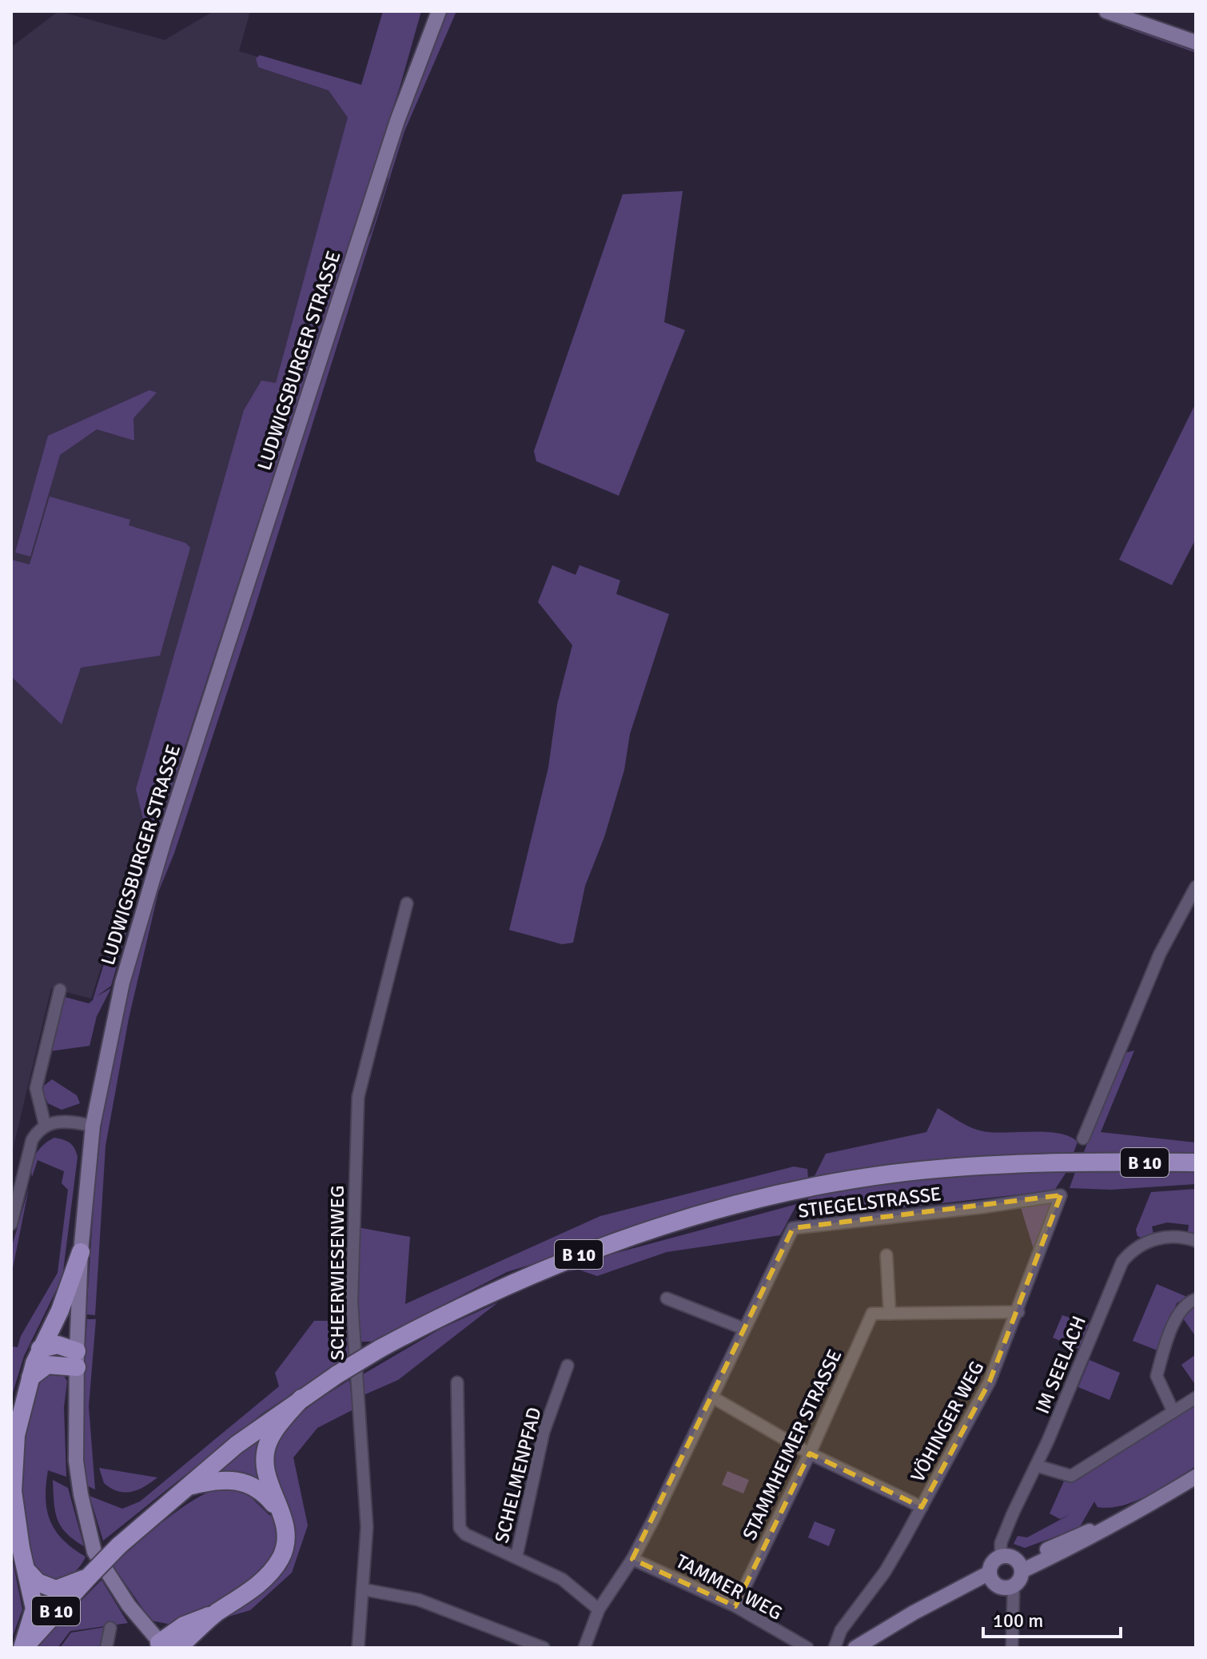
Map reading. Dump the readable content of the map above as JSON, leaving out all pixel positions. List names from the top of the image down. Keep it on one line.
{"streets":{"main road":["LUDWIGSBURGER STRASSE","B 10"],"street":["STIEGELSTRASSE","SCHEERWIESENWEG","IM SEELACH","VÖHINGER WEG","STAMMHEIMER STRASSE","SCHELMENPFAD","TAMMER WEG"]},"crossings":[["STIEGELSTRASSE","VÖHINGER WEG"],["STIEGELSTRASSE","TAMMER WEG"],["VÖHINGER WEG","STAMMHEIMER STRASSE"],["STAMMHEIMER STRASSE","TAMMER WEG"]],"scale_bar":"100 m"}
